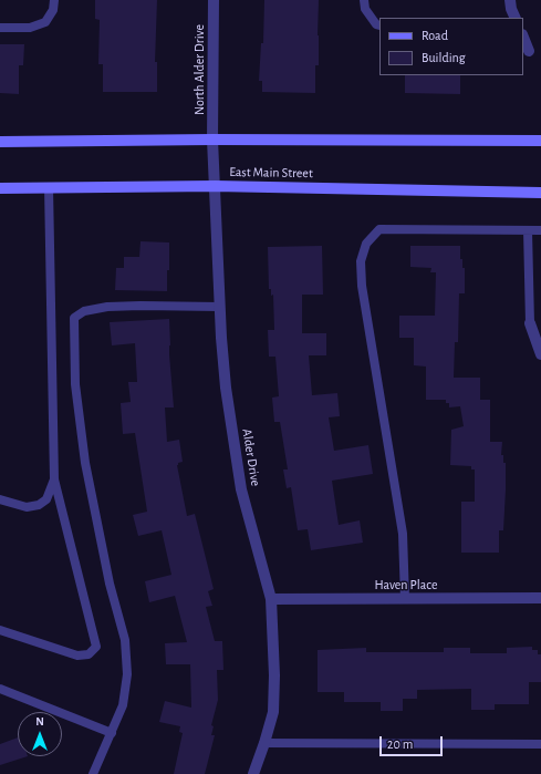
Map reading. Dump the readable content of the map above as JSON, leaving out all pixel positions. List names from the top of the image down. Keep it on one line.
{"streets":{"main road":["East Main Street"],"street":["North Alder Drive","Alder Drive","Haven Place"]},"crossings":[["North Alder Drive","Alder Drive"],["East Main Street","Alder Drive"],["Alder Drive","Haven Place"]],"legend":["Road","Building"],"scale_bar":"20 m","north":"top"}
